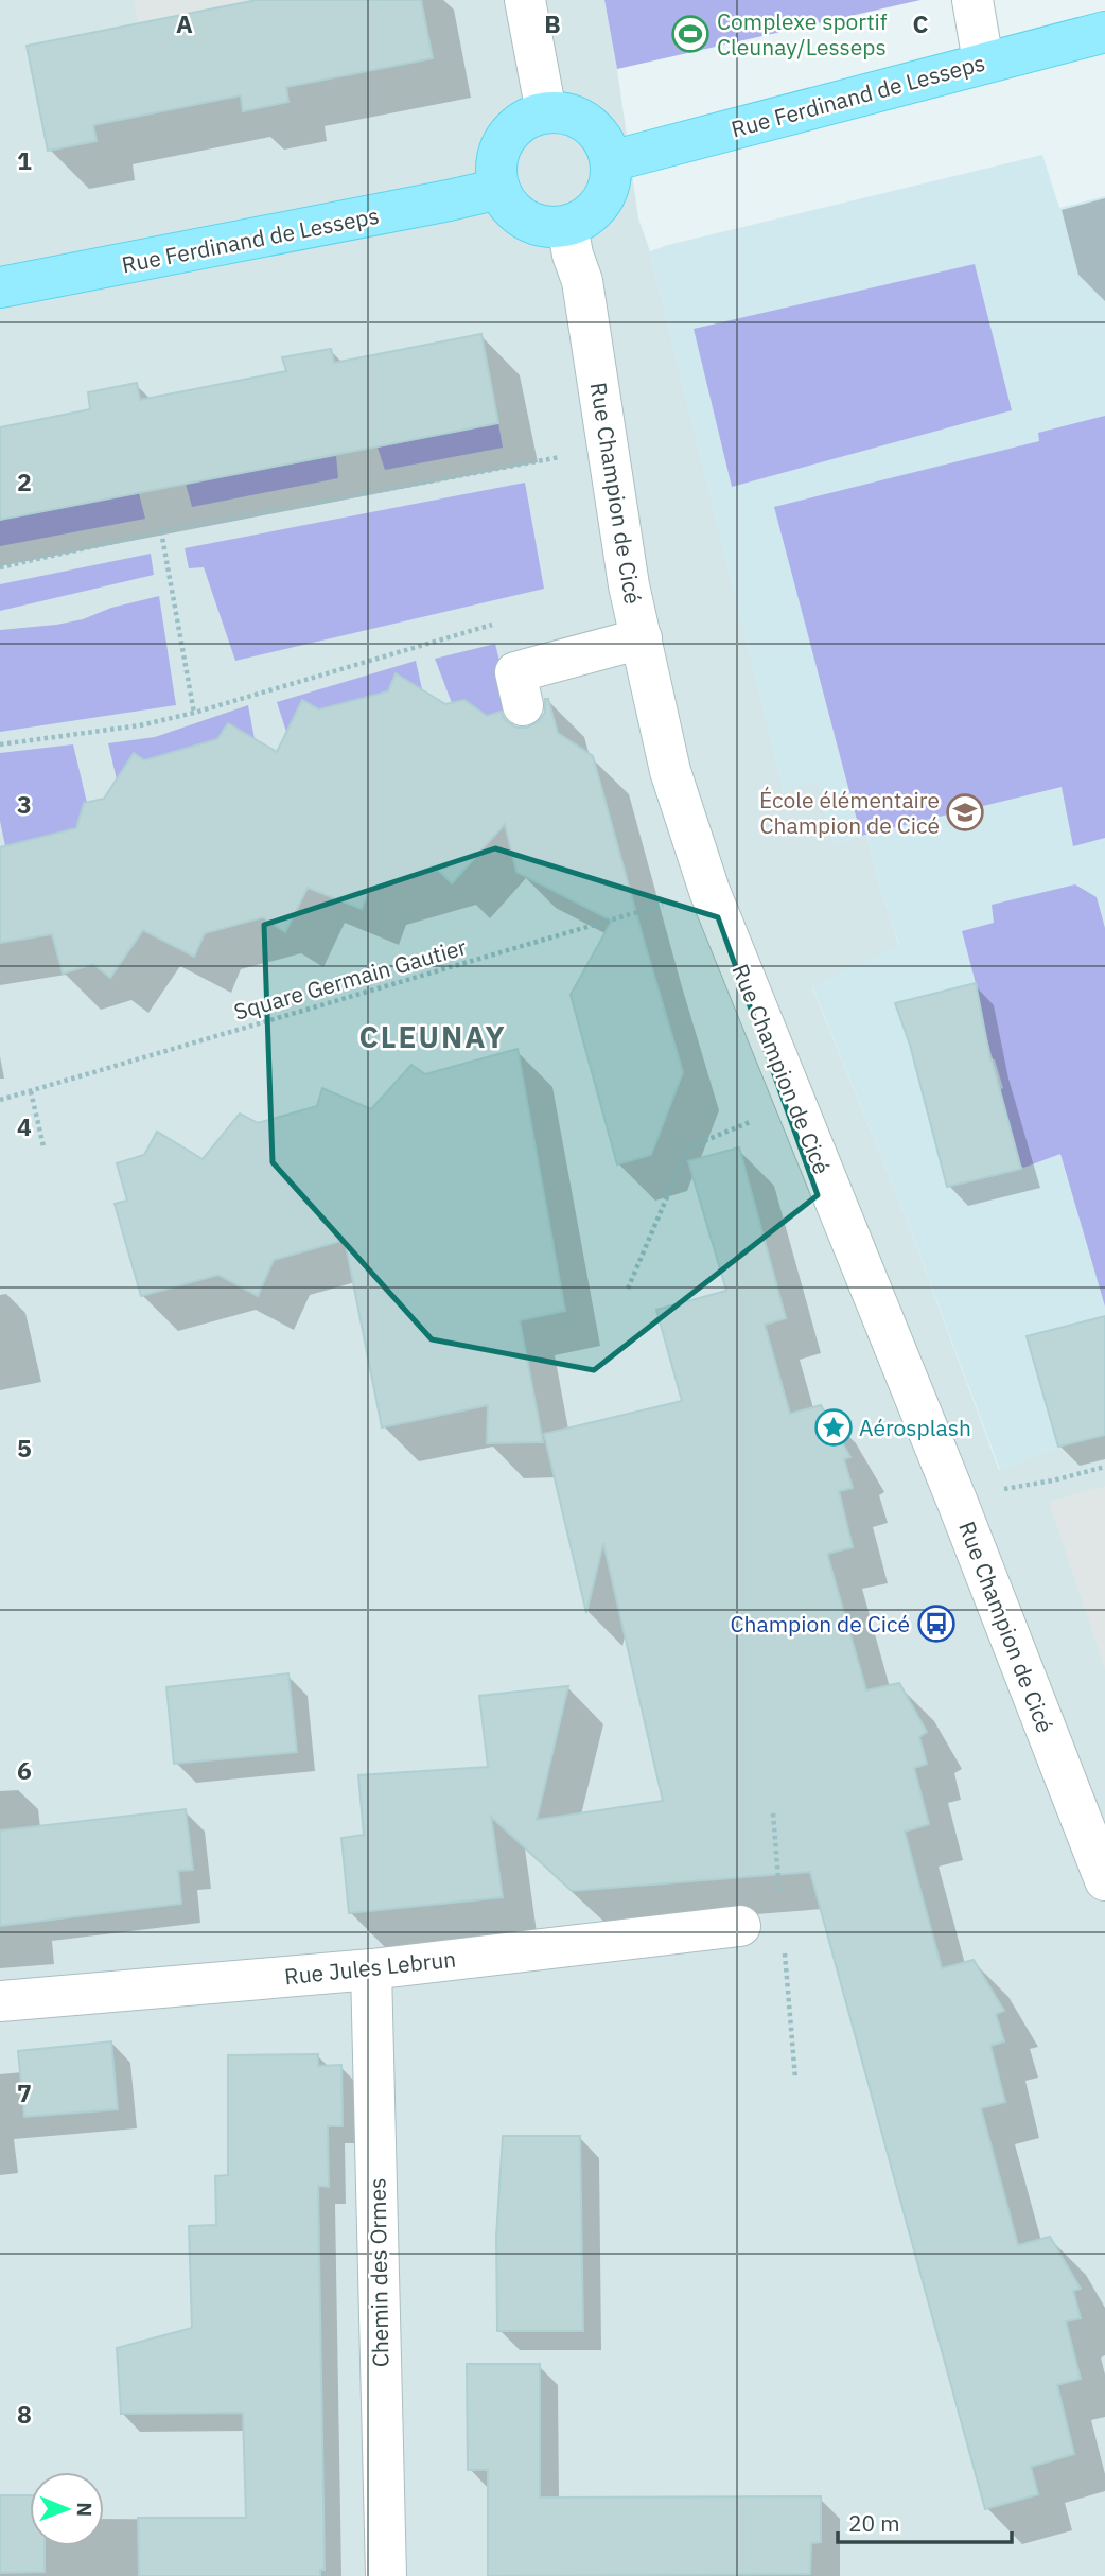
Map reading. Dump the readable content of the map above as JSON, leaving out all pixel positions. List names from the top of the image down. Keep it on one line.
{"streets":{"main road":["Rue Ferdinand de Lesseps"],"street":["Rue Champion de Cicé","Rue Jules Lebrun","Chemin des Ormes"],"path":["Square Germain Gautier"]},"crossings":[["Rue Ferdinand de Lesseps","Rue Champion de Cicé"],["Rue Champion de Cicé","Square Germain Gautier"],["Rue Jules Lebrun","Chemin des Ormes"]],"districts":["CLEUNAY"],"places":{"sports":["Complexe sportif Cleunay/Lesseps"],"school or university":["École élémentaire Champion de Cicé"],"place":["Aérosplash"],"bus stop":["Champion de Cicé"]},"scale_bar":"20 m","north":"right","grid":{"columns":["A","B","C"],"rows":["1","2","3","4","5","6","7","8"]}}
